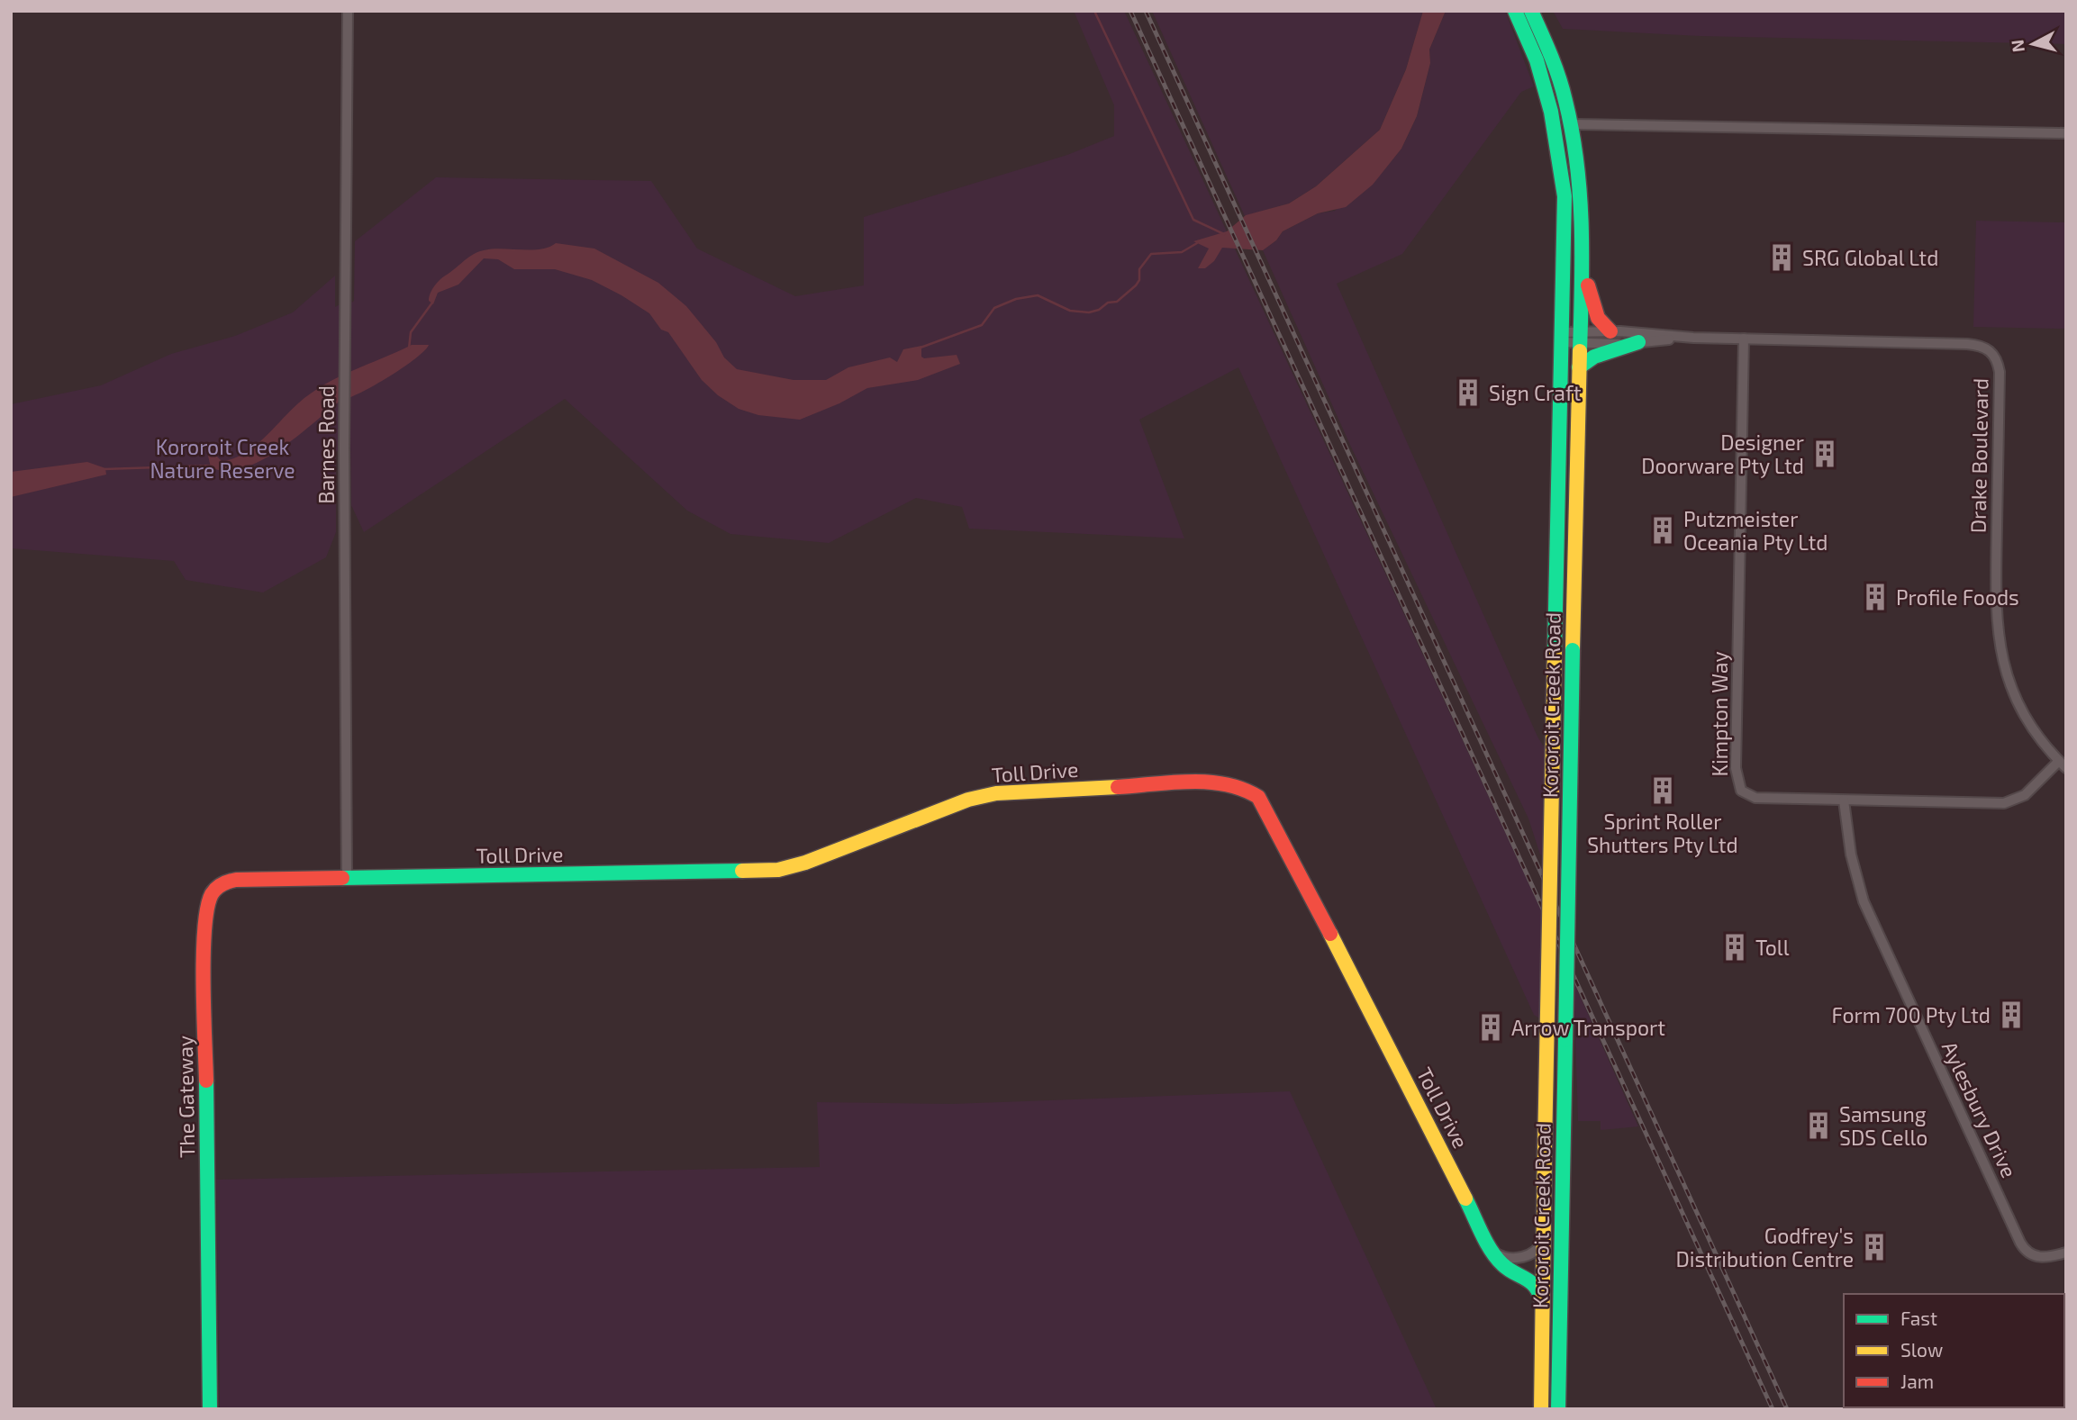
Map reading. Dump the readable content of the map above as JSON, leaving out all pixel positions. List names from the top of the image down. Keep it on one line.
{"streets":{"main road":["Kororoit Creek Road","Toll Drive","The Gateway"],"street":["Barnes Road","Drake Boulevard","Kimpton Way","Aylesbury Drive"]},"crossings":[["Barnes Road","Toll Drive"],["Drake Boulevard","Kororoit Creek Road"],["Drake Boulevard","Kimpton Way"],["Kororoit Creek Road","Toll Drive"],["Kimpton Way","Aylesbury Drive"],["Toll Drive","The Gateway"]],"parks":["Kororoit Creek Nature Reserve"],"places":{"building":["SRG Global Ltd","Sign Craft","Designer Doorware Pty Ltd","Putzmeister Oceania Pty Ltd","Profile Foods","Sprint Roller Shutters Pty Ltd","Toll","Form 700 Pty Ltd","Arrow Transport","Samsung SDS Cello","Godfrey's Distribution Centre"]},"legend":["Fast","Slow","Jam"],"north":"left"}
